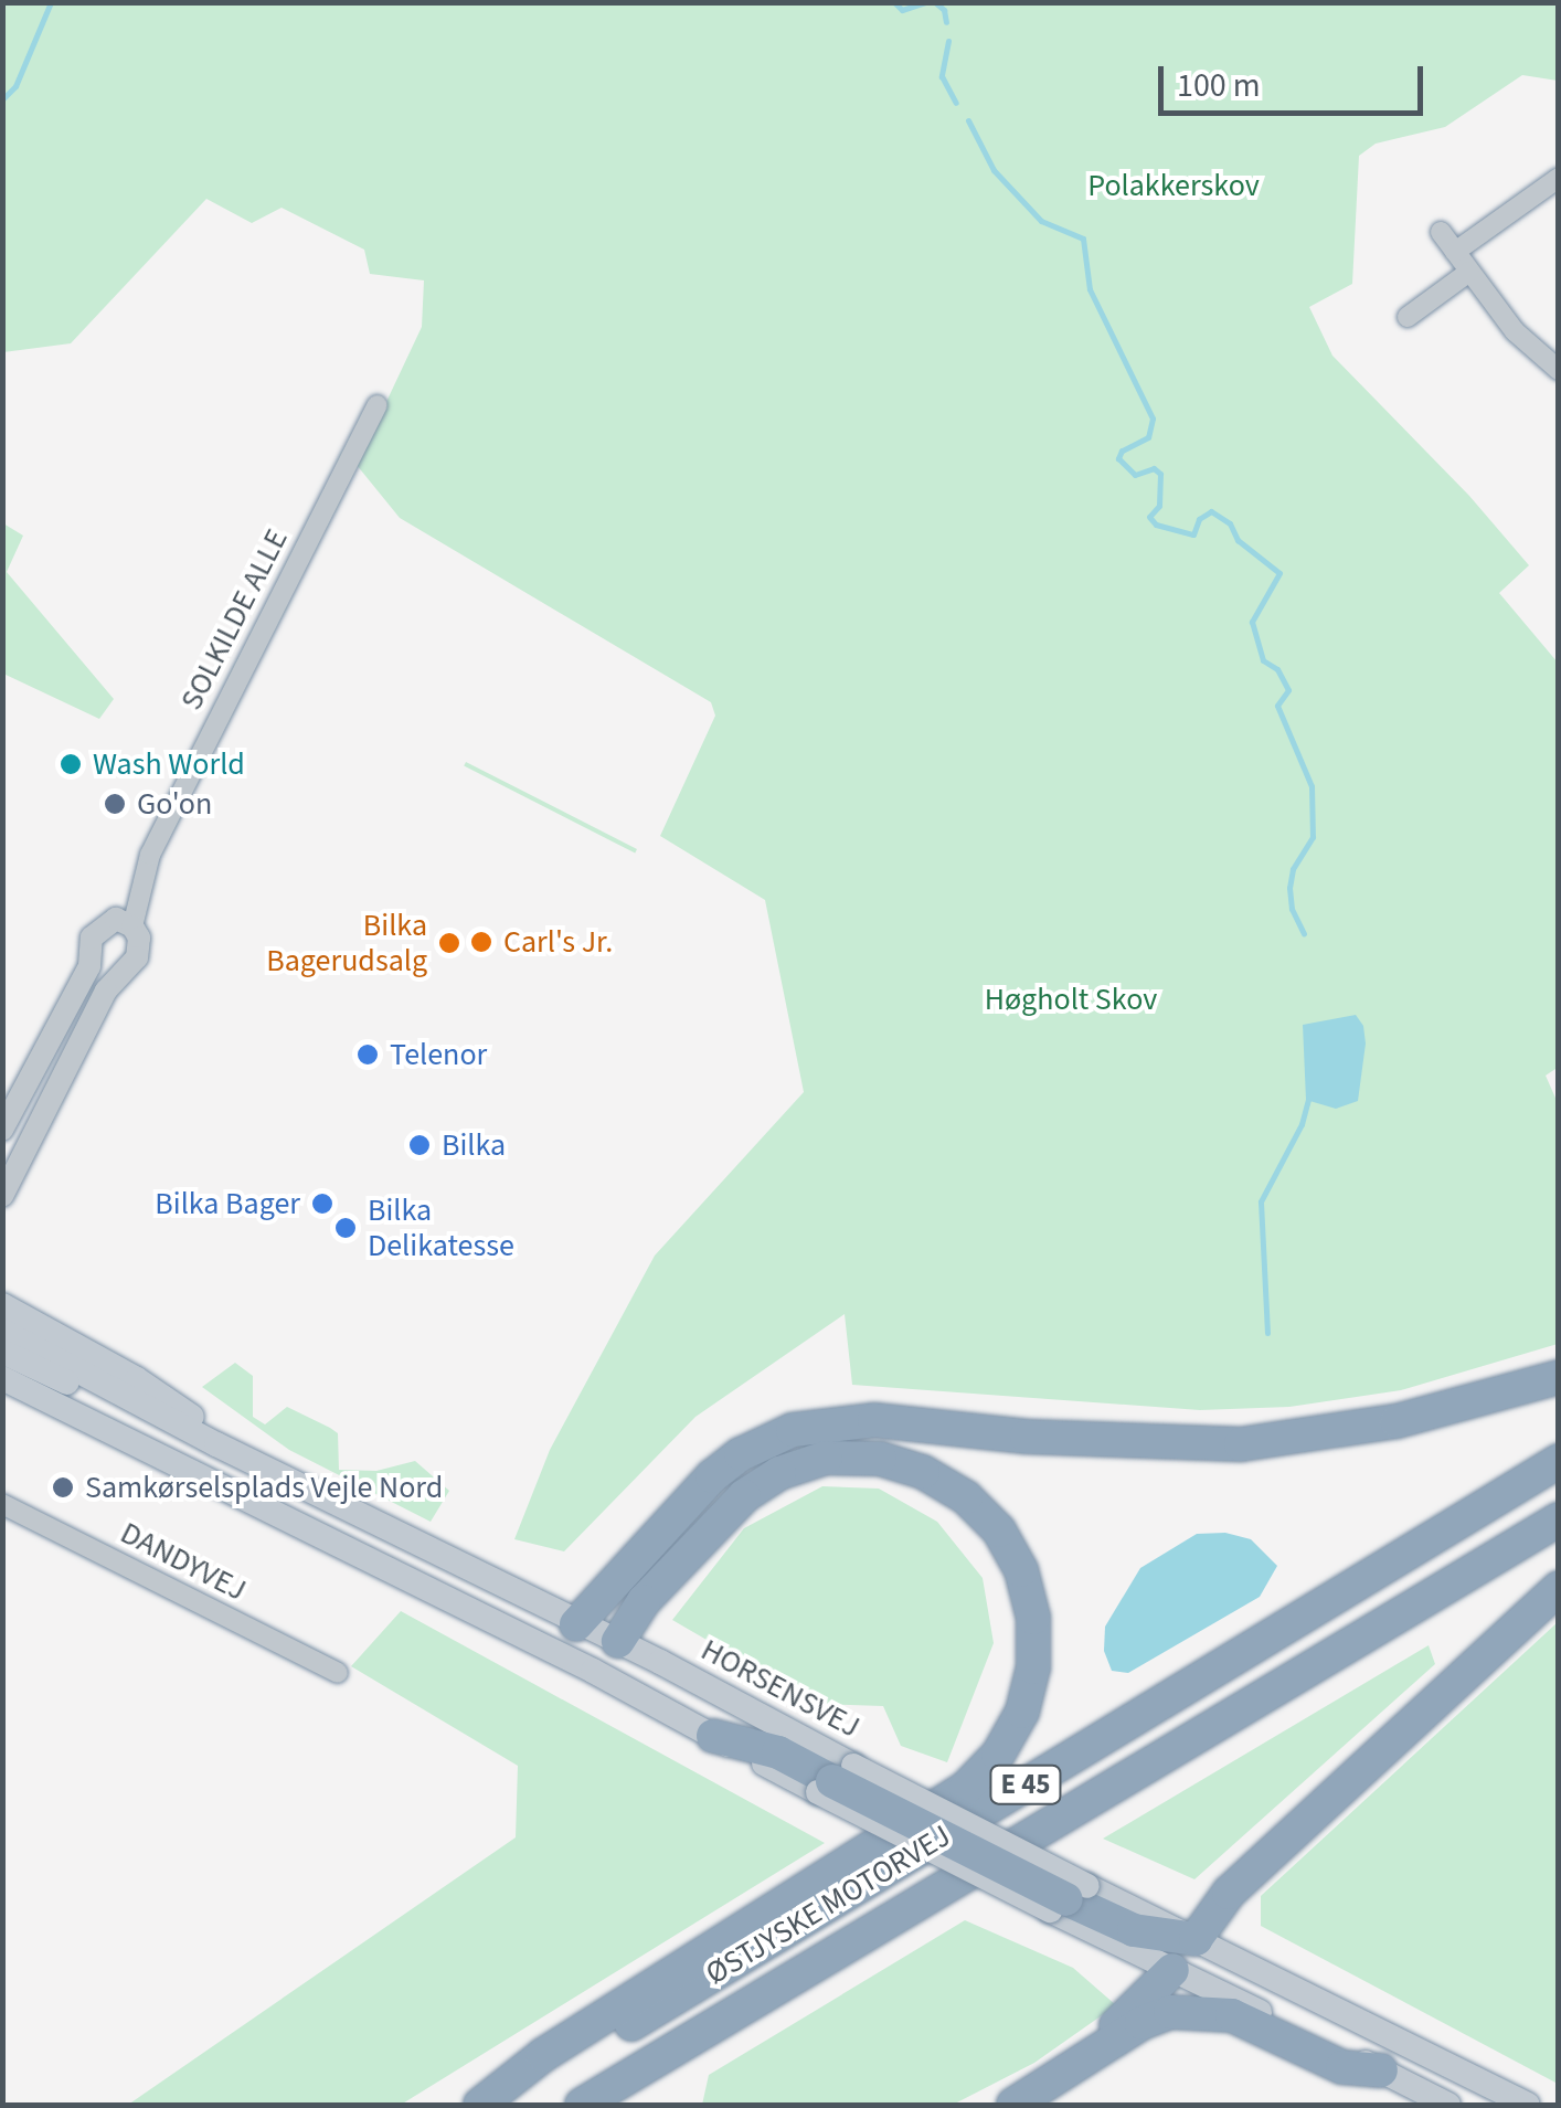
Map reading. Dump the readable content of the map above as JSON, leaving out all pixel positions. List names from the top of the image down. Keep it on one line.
{"streets":{"highway":["E 45","ØSTJYSKE MOTORVEJ"],"main road":["HORSENSVEJ"],"street":["SOLKILDE ALLE","DANDYVEJ"]},"parks":["Polakkerskov","Høgholt Skov"],"places":["Wash World","Go'on","Carl's Jr.","Bilka Bagerudsalg","Telenor","Bilka","Bilka Bager","Bilka Delikatesse","Samkørselsplads Vejle Nord"],"scale_bar":"100 m"}
